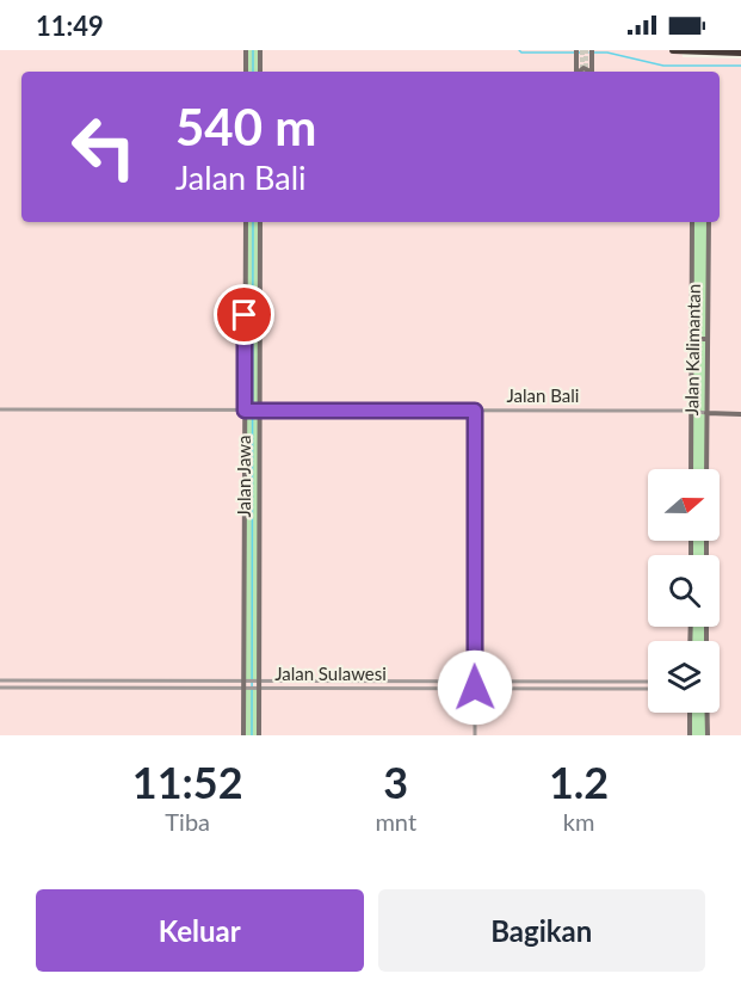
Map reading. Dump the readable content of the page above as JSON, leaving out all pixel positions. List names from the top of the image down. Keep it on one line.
{"streets":{"street":["Jalan Kalimantan","Jalan Bali","Jalan Jawa","Jalan Sulawesi"]},"crossings":[["Jalan Kalimantan","Jalan Bali"],["Jalan Bali","Jalan Jawa"],["Jalan Jawa","Jalan Sulawesi"]],"north":"right","page":{"status":"11:49","turn":["540 m","Jalan Bali"],"eta":["11:52","Tiba","3","mnt","1.2","km"],"buttons":["Keluar","Bagikan"]}}
